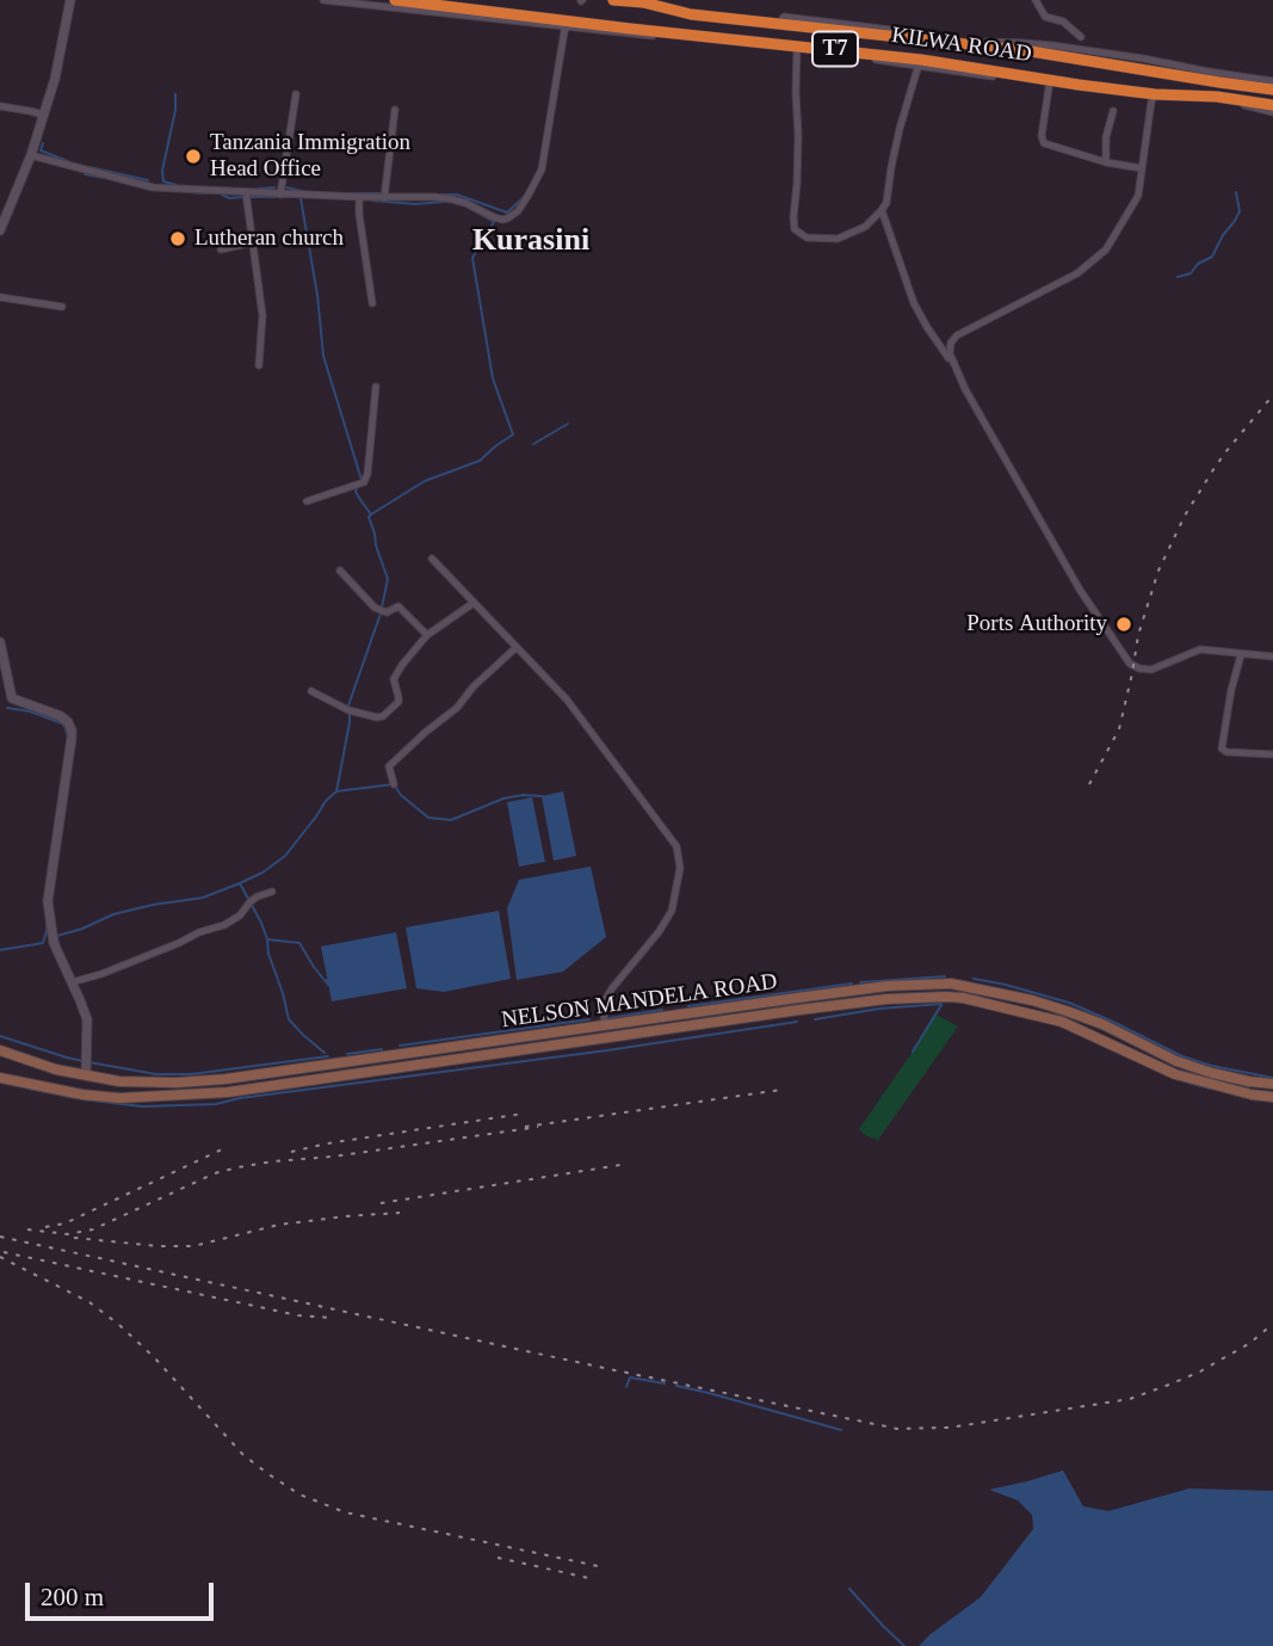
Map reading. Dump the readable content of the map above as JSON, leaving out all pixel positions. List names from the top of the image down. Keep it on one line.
{"streets":{"highway":["KILWA ROAD","T7"],"main road":["NELSON MANDELA ROAD"]},"districts":["Kurasini"],"places":["Tanzania Immigration Head Office","Lutheran church","Ports Authority"],"scale_bar":"200 m"}
